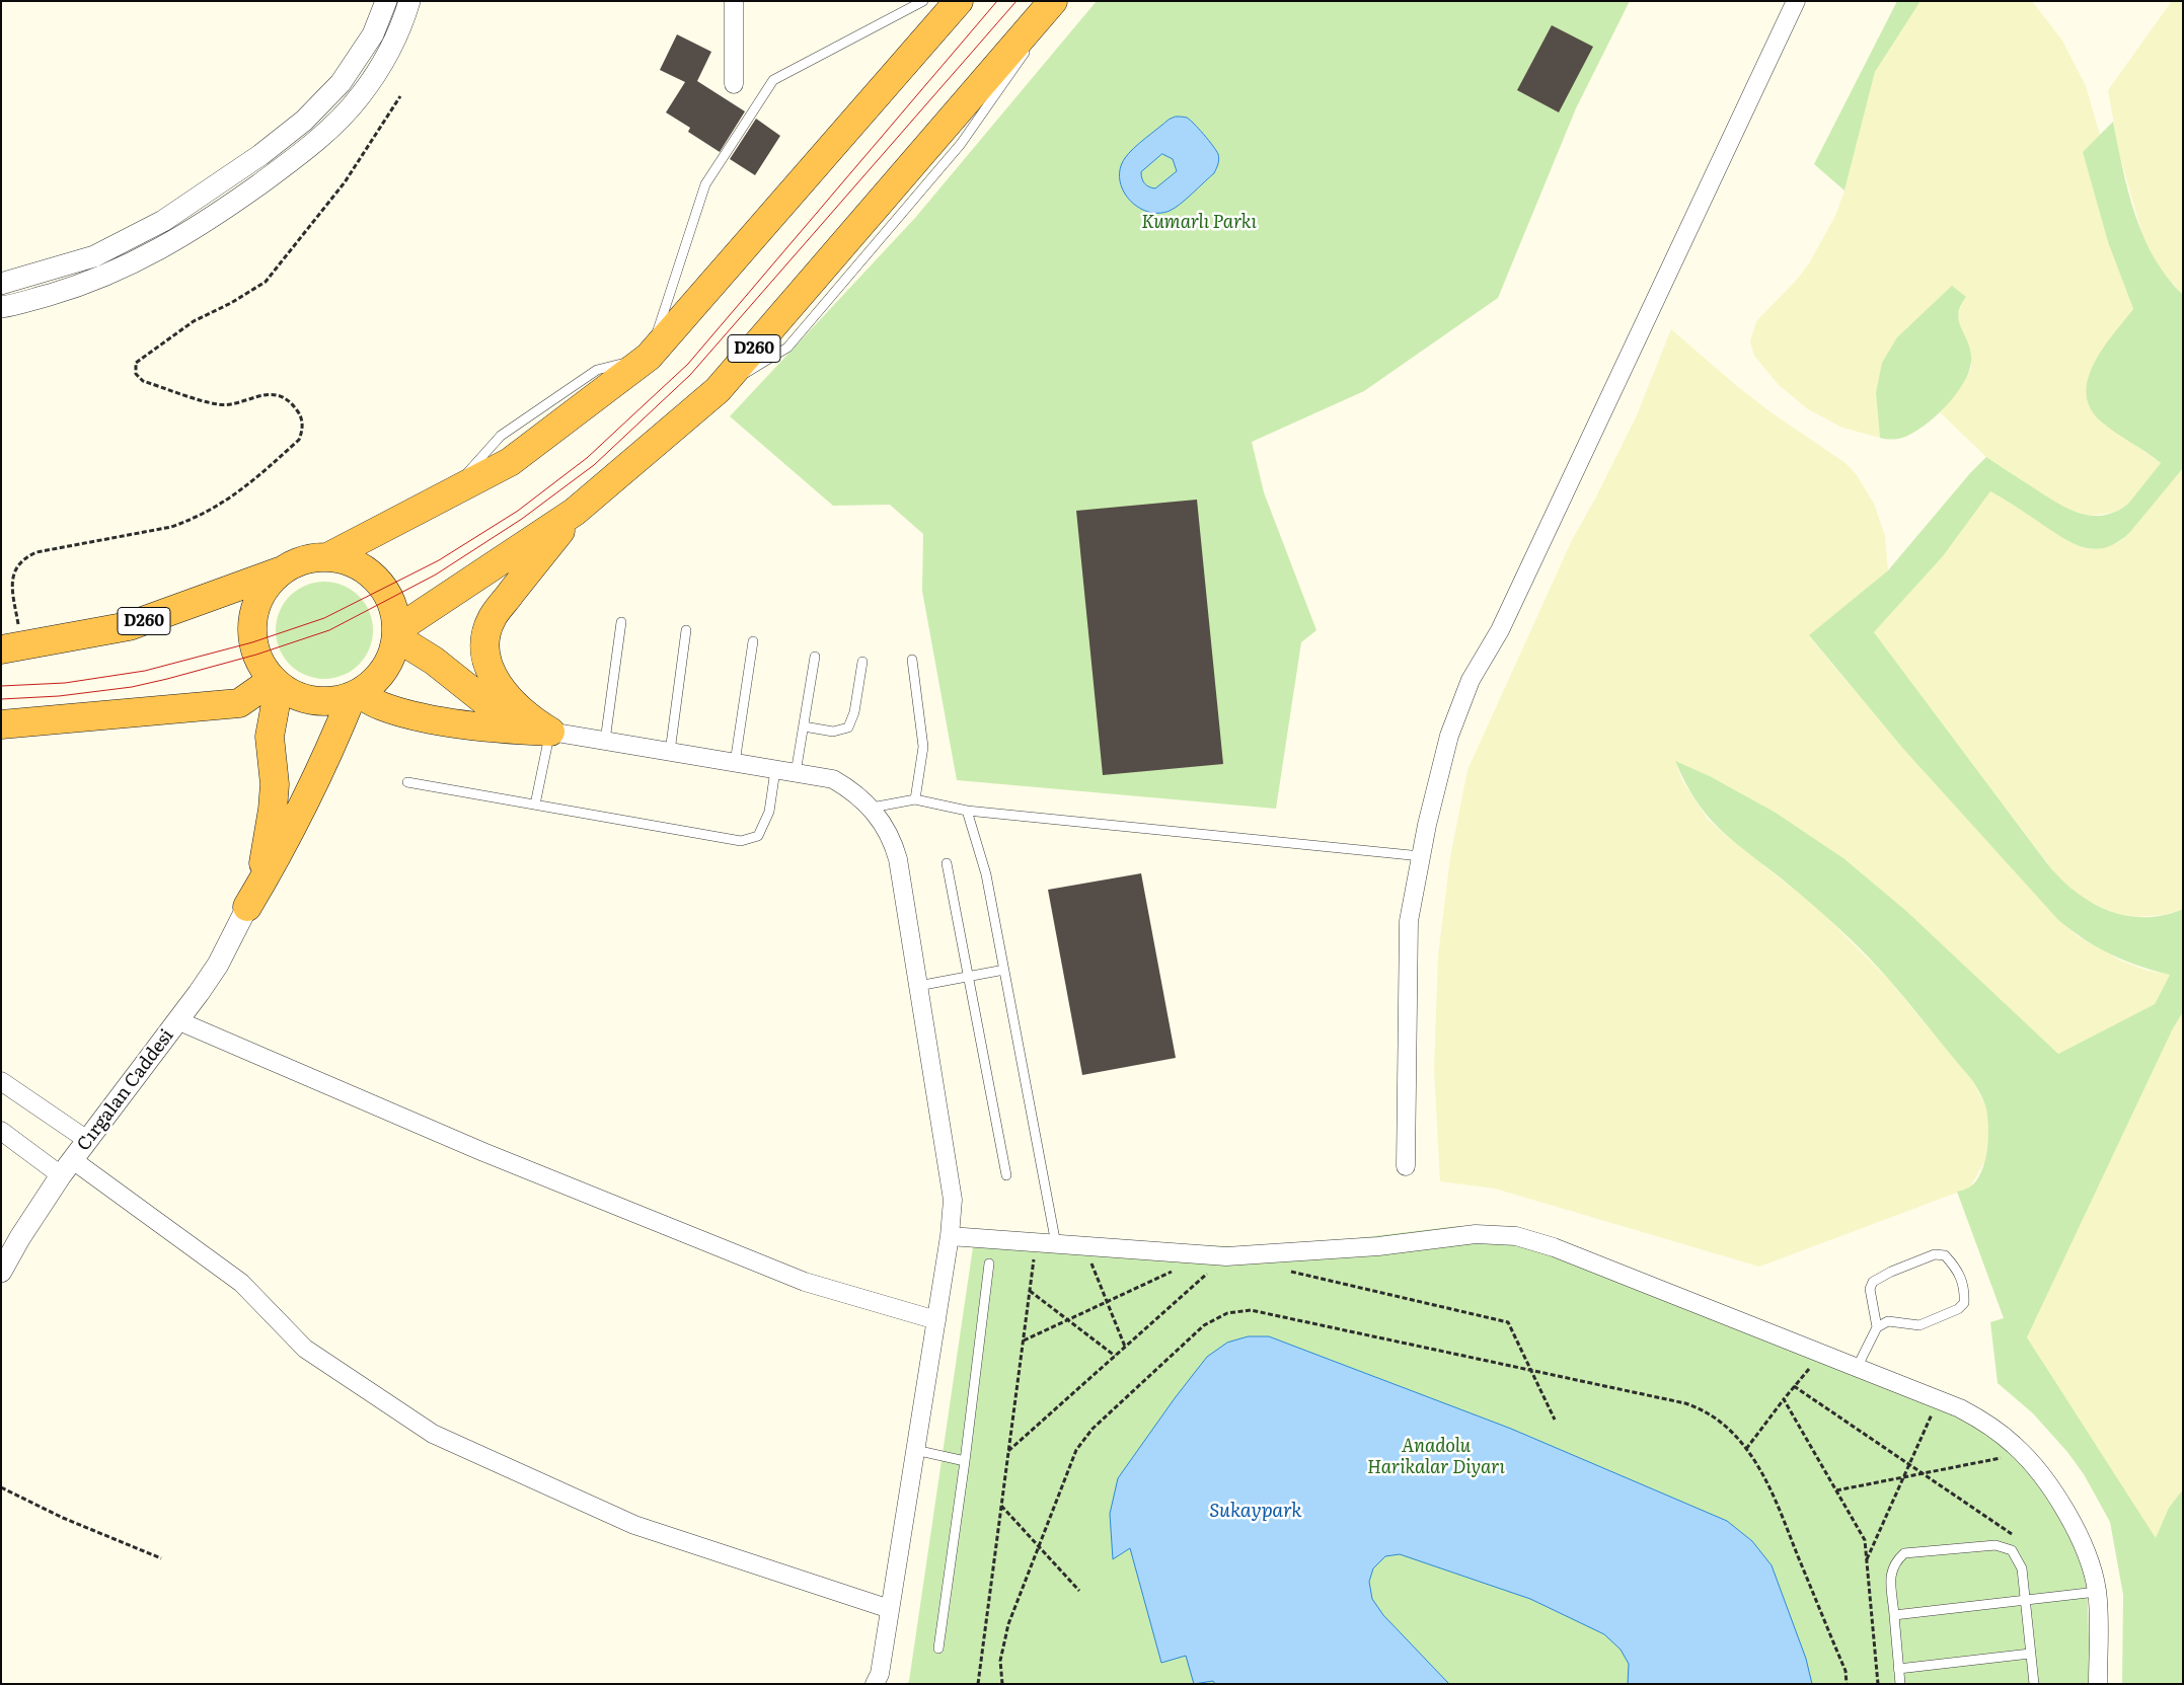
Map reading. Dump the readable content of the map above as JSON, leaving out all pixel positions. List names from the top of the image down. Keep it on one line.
{"streets":{"highway":["D260"],"street":["Cırgalan Caddesi"]},"water":["Sukaypark"],"parks":["Kumarlı Parkı","Anadolu Harikalar Diyarı"]}
